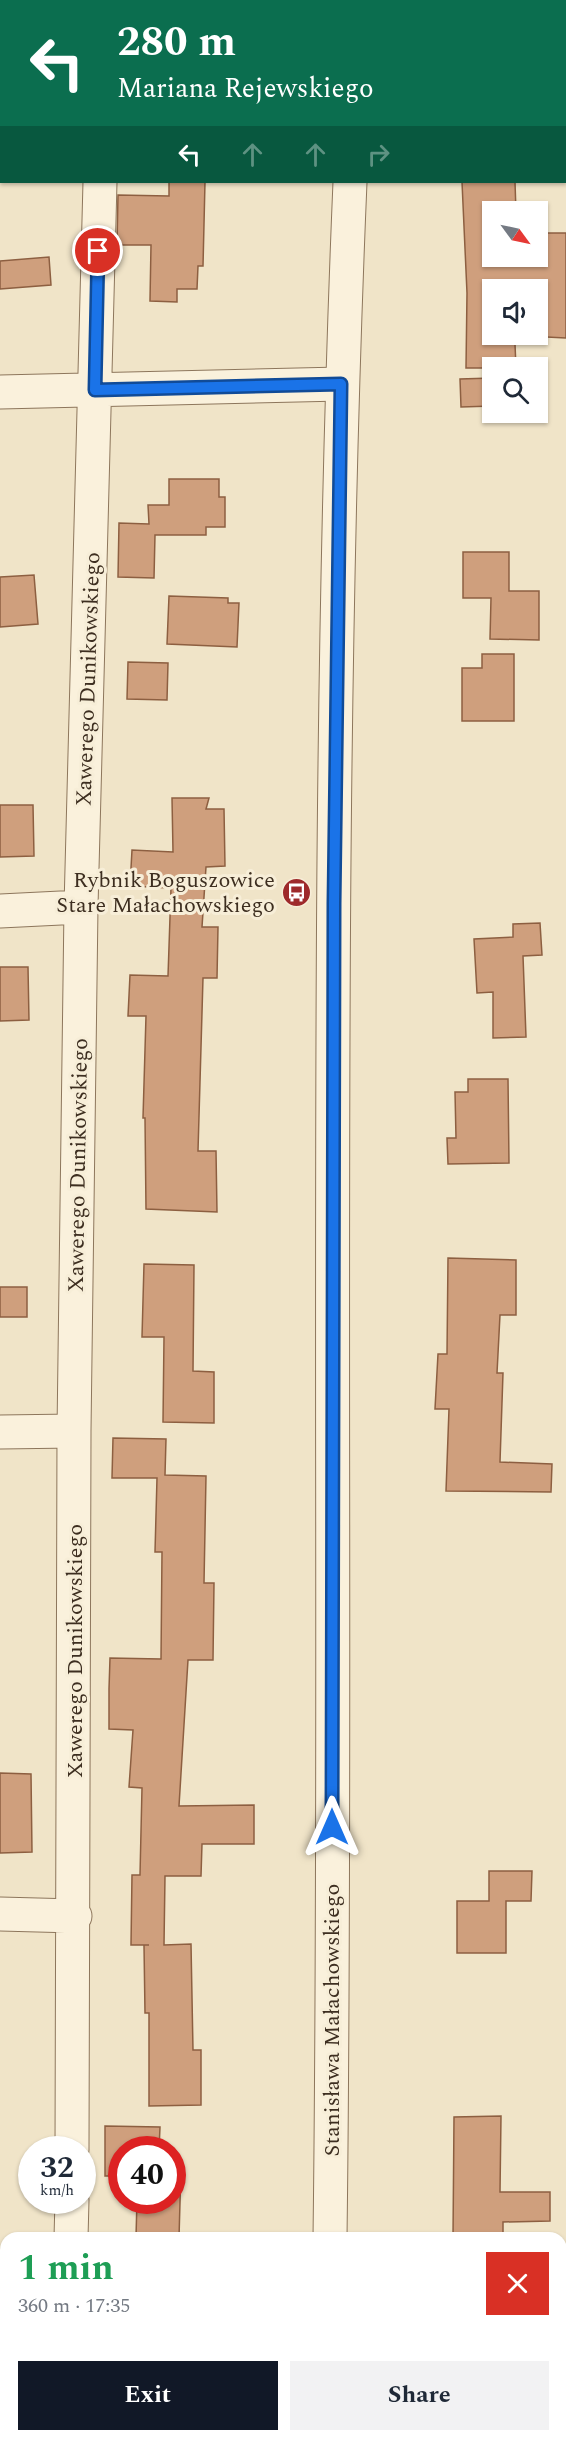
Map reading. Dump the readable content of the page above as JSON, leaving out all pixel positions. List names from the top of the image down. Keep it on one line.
{"streets":{"street":["Xawerego Dunikowskiego","Stanisława Małachowskiego"]},"places":{"bus stop":["Rybnik Boguszowice Stare Małachowskiego"]},"north":"bottom right","page":{"turn":["280 m","Mariana Rejewskiego"],"speed":"32 km/h","limit":"40","heading":["1 min","360 m · 17:35"],"buttons":["Exit","Share"]}}
